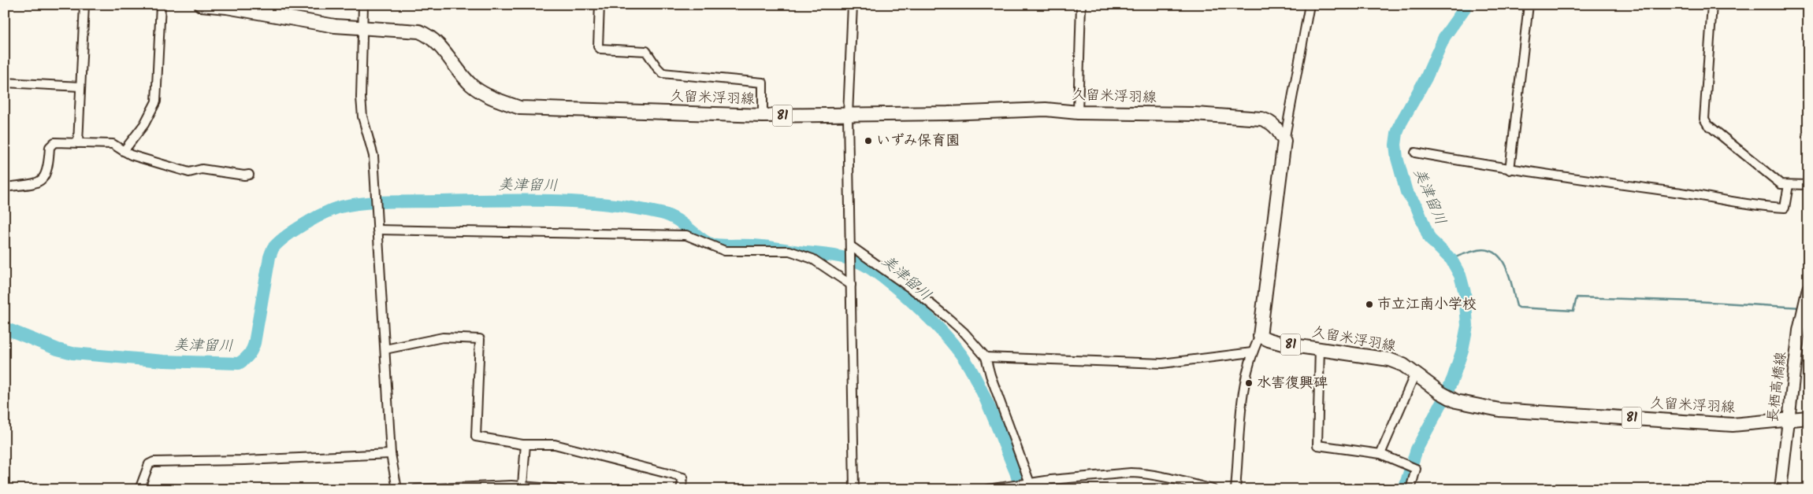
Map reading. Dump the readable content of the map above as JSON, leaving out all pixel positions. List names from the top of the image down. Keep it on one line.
{"streets":{"main road":["久留米浮羽線","81","長栖高橋線"]},"crossings":[["久留米浮羽線","長栖高橋線"]],"water":["美津留川"],"places":["いずみ保育園","市立江南小学校","水害復興碑"]}
